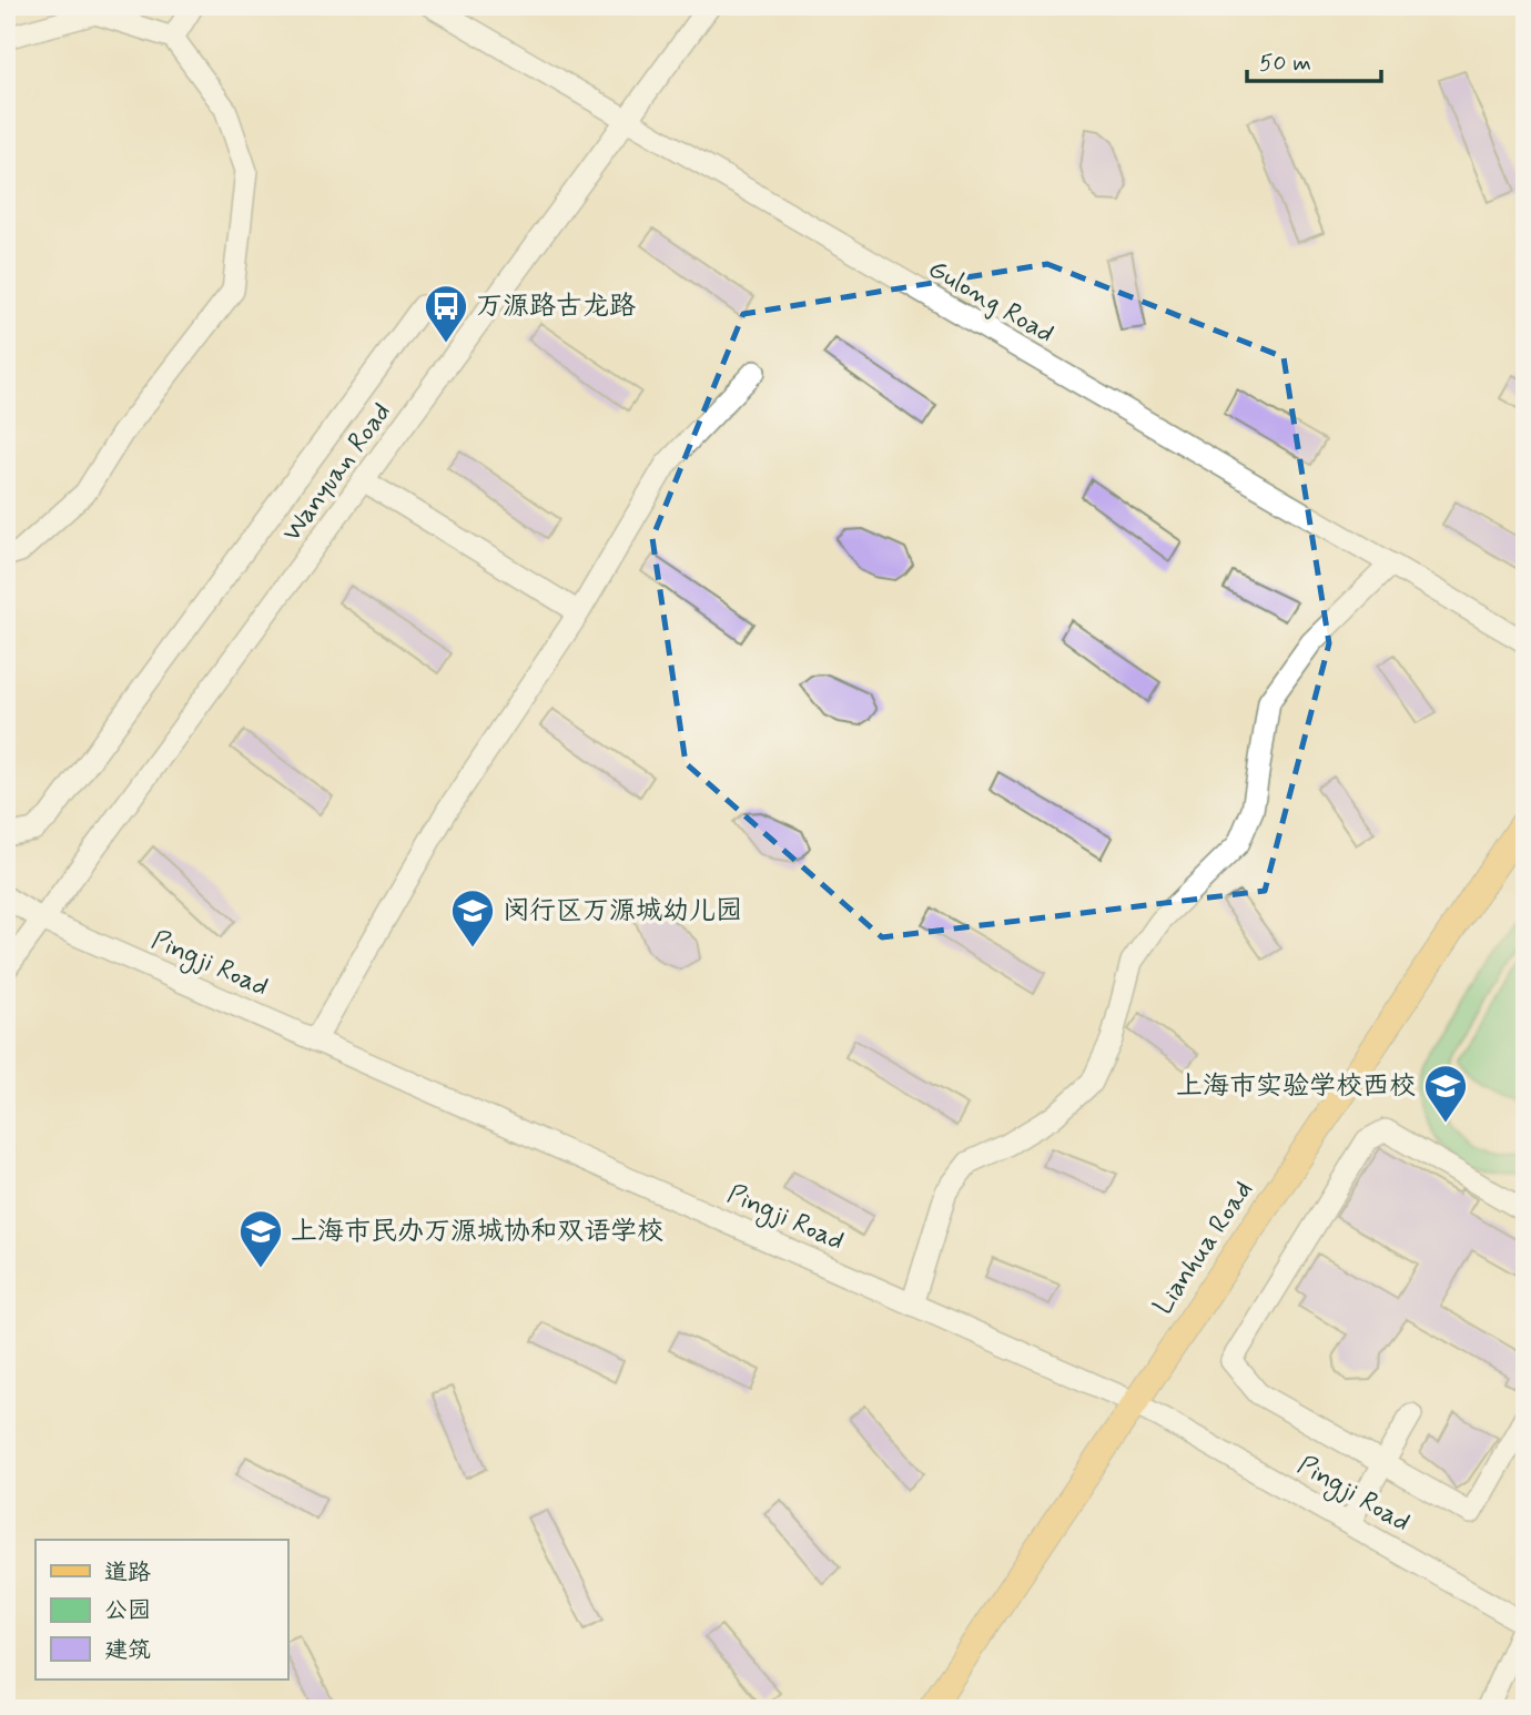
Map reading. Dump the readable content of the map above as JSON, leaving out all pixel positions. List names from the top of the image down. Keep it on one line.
{"streets":{"main road":["Lianhua Road"],"street":["Gulong Road","Wanyuan Road","Pingji Road"]},"crossings":[["Gulong Road","Wanyuan Road"],["Wanyuan Road","Pingji Road"],["Pingji Road","Lianhua Road"]],"places":{"bus stop":["万源路古龙路"],"school or university":["闵行区万源城幼儿园","上海市实验学校西校","上海市民办万源城协和双语学校"]},"legend":["道路","公园","建筑"],"scale_bar":"50 m"}
